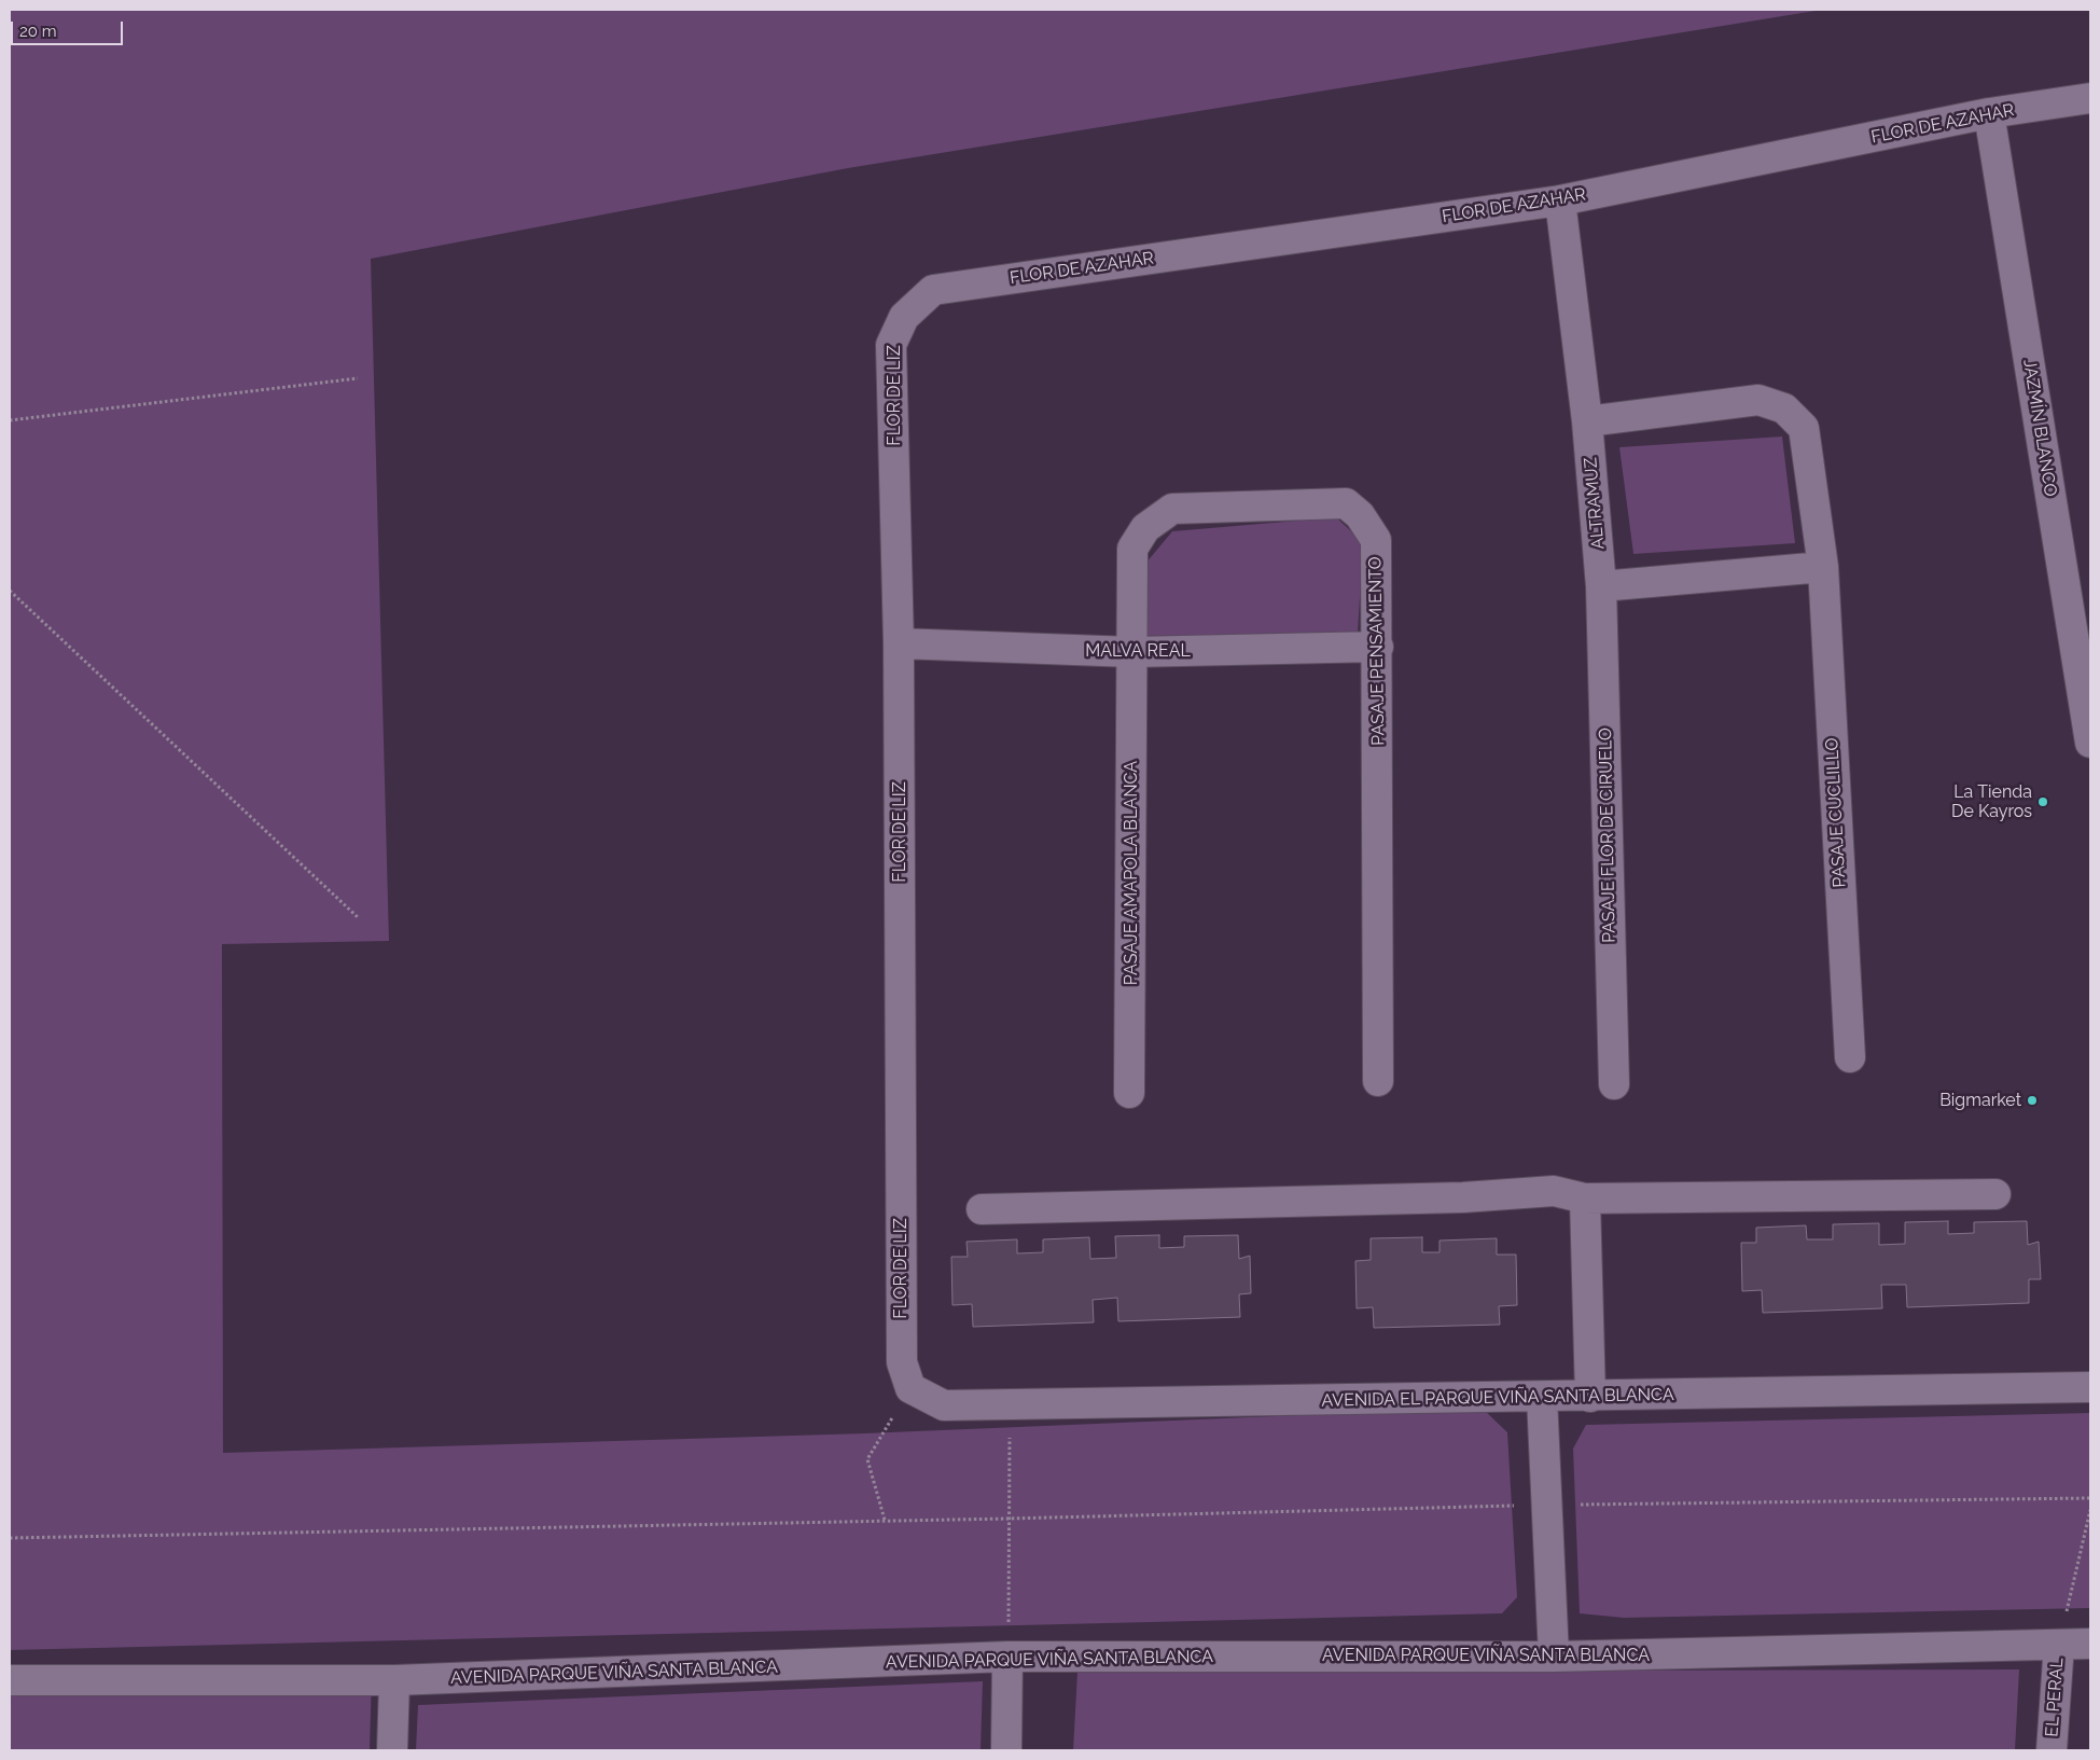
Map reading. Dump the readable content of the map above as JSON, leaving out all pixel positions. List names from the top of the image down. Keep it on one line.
{"streets":{"street":["FLOR DE AZAHAR","FLOR DE LIZ","JAZMÍN BLANCO","ALTRAMUZ","MALVA REAL","PASAJE PENSAMIENTO","PASAJE CUCLILLO","PASAJE FLOR DE CIRUELO","PASAJE AMAPOLA BLANCA","AVENIDA EL PARQUE VIÑA SANTA BLANCA","AVENIDA PARQUE VIÑA SANTA BLANCA","EL PERAL"]},"crossings":[["FLOR DE AZAHAR","FLOR DE LIZ"],["FLOR DE AZAHAR","JAZMÍN BLANCO"],["FLOR DE AZAHAR","ALTRAMUZ"],["FLOR DE LIZ","MALVA REAL"],["FLOR DE LIZ","AVENIDA EL PARQUE VIÑA SANTA BLANCA"],["ALTRAMUZ","PASAJE CUCLILLO"],["ALTRAMUZ","PASAJE FLOR DE CIRUELO"],["MALVA REAL","PASAJE PENSAMIENTO"],["MALVA REAL","PASAJE AMAPOLA BLANCA"],["PASAJE PENSAMIENTO","PASAJE AMAPOLA BLANCA"],["AVENIDA PARQUE VIÑA SANTA BLANCA","EL PERAL"]],"places":["La Tienda De Kayros","Bigmarket"],"scale_bar":"20 m"}
